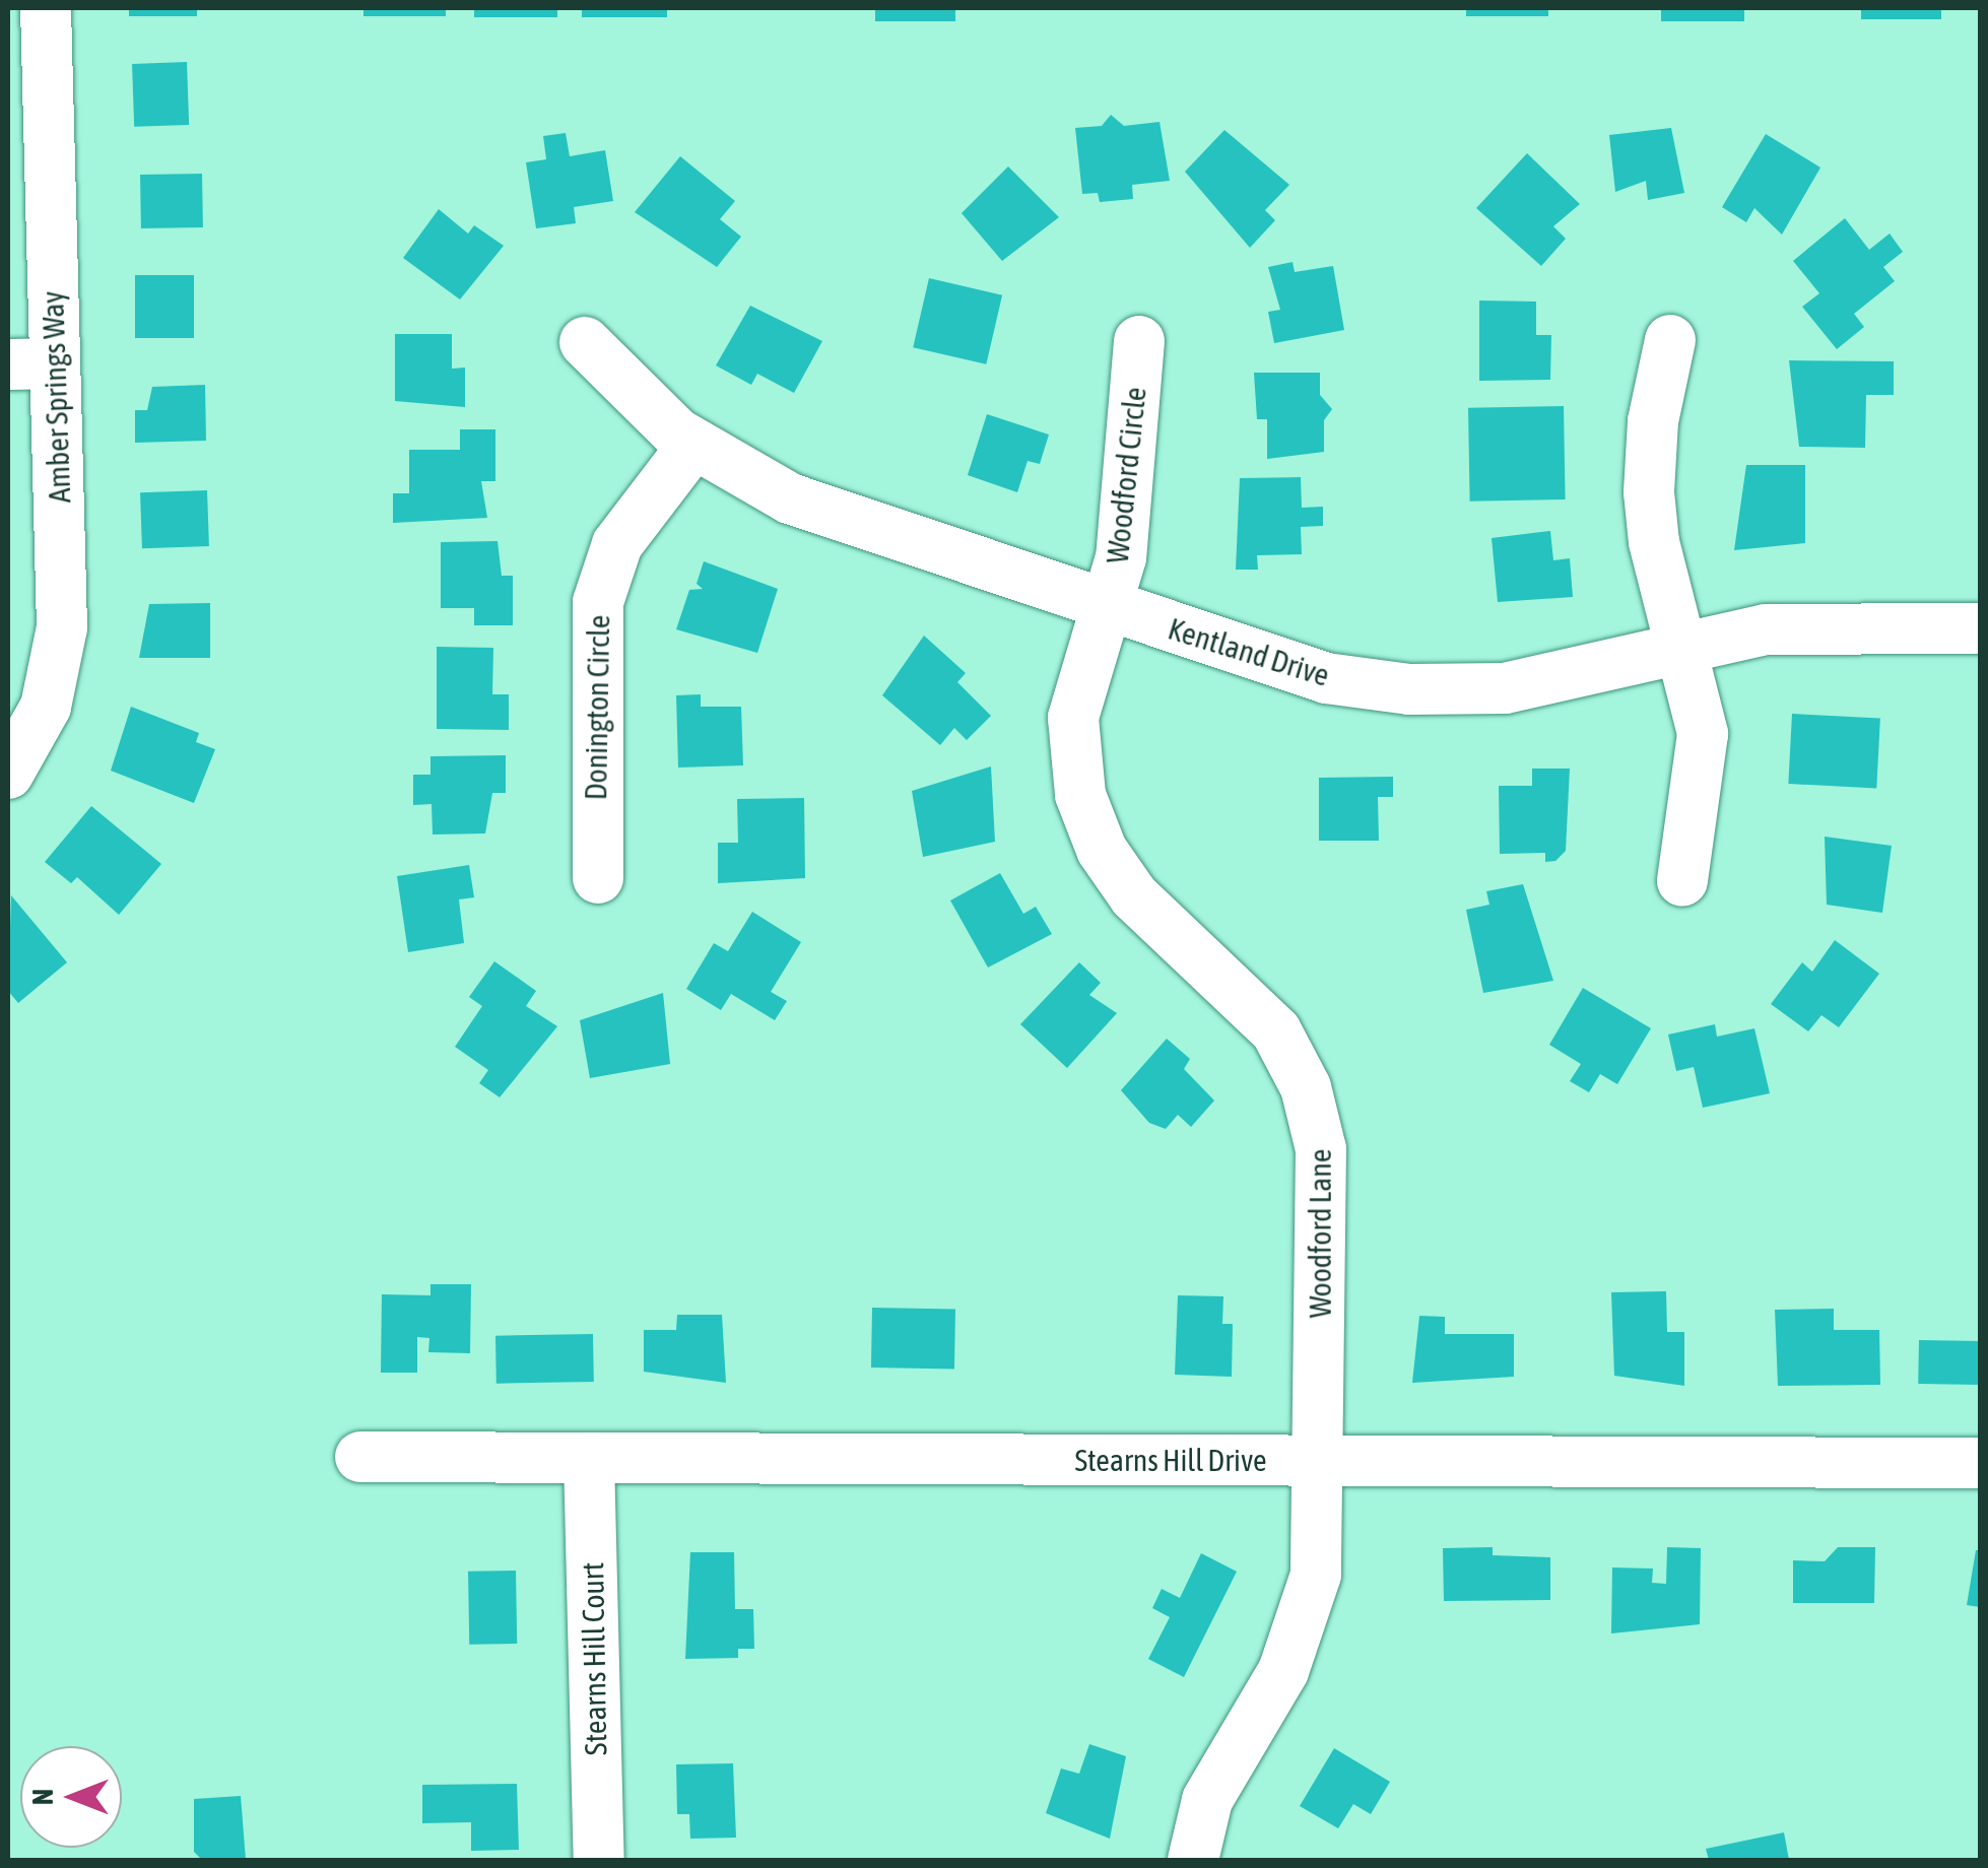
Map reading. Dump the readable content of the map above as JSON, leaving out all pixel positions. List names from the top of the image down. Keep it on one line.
{"streets":{"street":["Amber Springs Way","Woodford Circle","Kentland Drive","Donington Circle","Woodford Lane","Stearns Hill Drive","Stearns Hill Court"]},"crossings":[["Woodford Circle","Kentland Drive"],["Woodford Circle","Woodford Lane"],["Kentland Drive","Donington Circle"],["Kentland Drive","Woodford Lane"],["Woodford Lane","Stearns Hill Drive"],["Stearns Hill Drive","Stearns Hill Court"]],"north":"left"}
